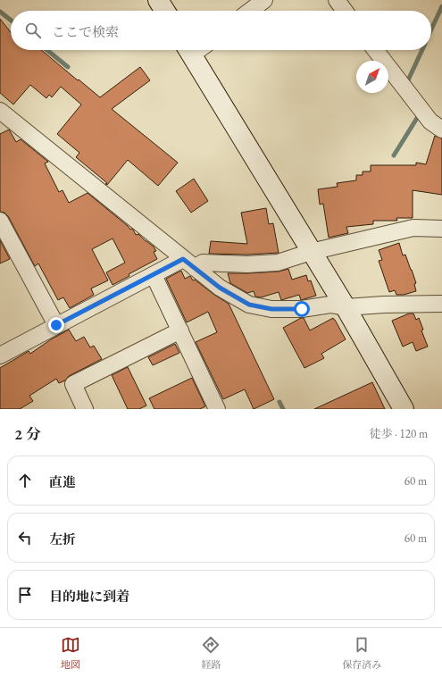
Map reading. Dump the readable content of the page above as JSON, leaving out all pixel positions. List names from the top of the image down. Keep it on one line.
{"north":"top right","page":{"search":"ここで検索","heading":["2 分","徒歩 · 120 m"],"list":[["直進","60 m"],["左折","60 m"],"目的地に到着"],"nav":["地図","経路","保存済み"]}}
